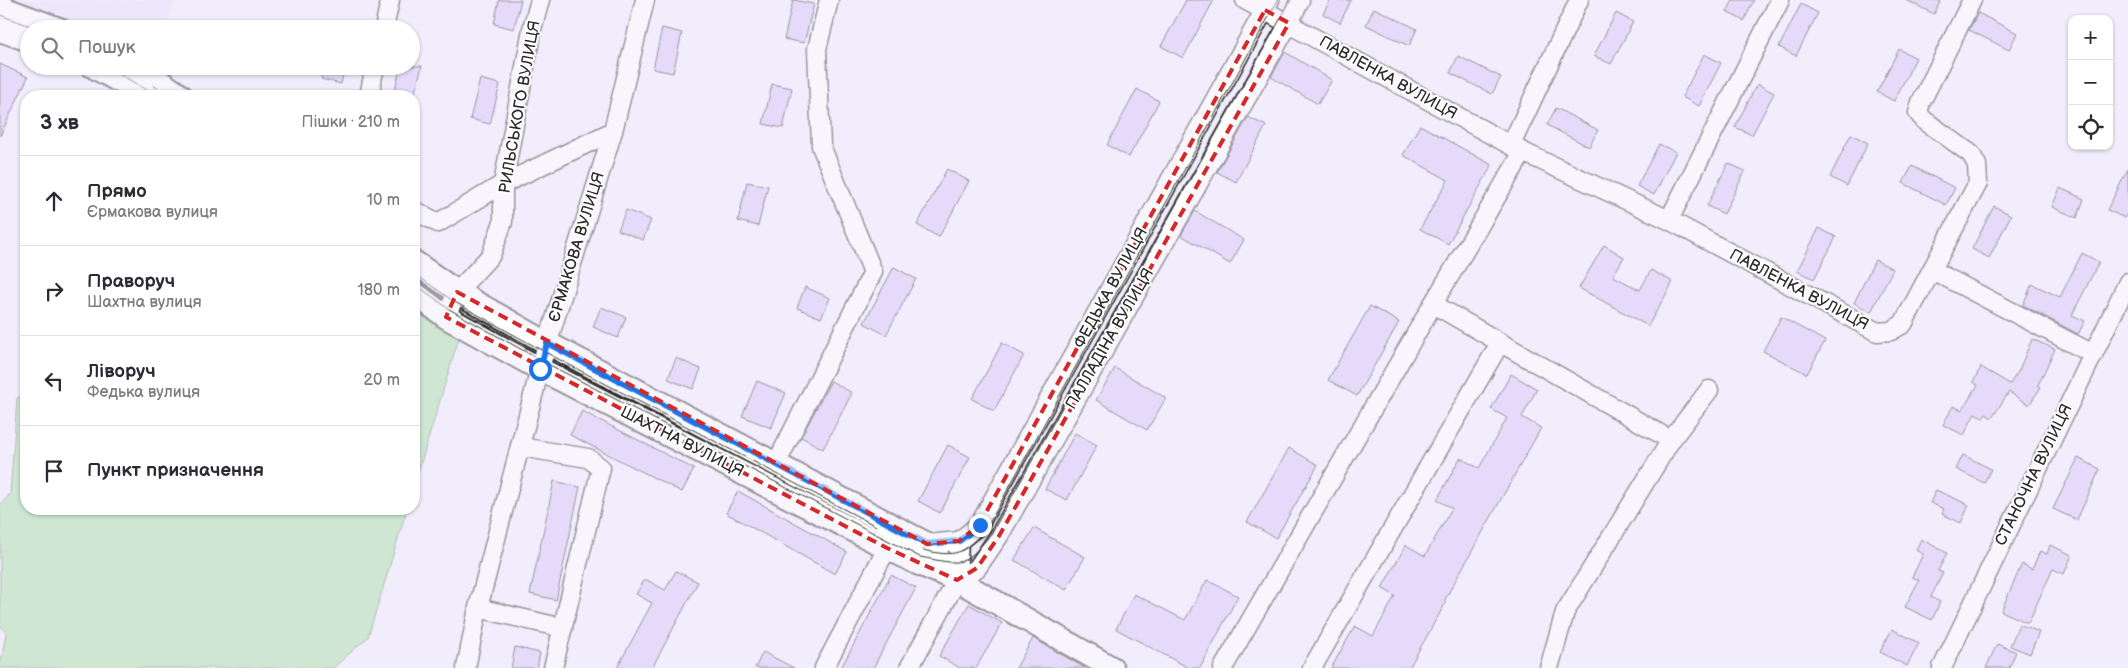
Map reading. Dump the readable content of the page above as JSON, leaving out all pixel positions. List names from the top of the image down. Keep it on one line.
{"streets":{"main road":["ШАХТНА ВУЛИЦЯ"],"street":["ПАВЛЕНКА ВУЛИЦЯ","РИЛЬСЬКОГО ВУЛИЦЯ","ЄРМАКОВА ВУЛИЦЯ","ФЕДЬКА ВУЛИЦЯ","ПАЛЛАДІНА ВУЛИЦЯ","СТАНОЧНА ВУЛИЦЯ"]},"crossings":[["ПАВЛЕНКА ВУЛИЦЯ","ФЕДЬКА ВУЛИЦЯ"],["ПАВЛЕНКА ВУЛИЦЯ","ПАЛЛАДІНА ВУЛИЦЯ"],["РИЛЬСЬКОГО ВУЛИЦЯ","ШАХТНА ВУЛИЦЯ"],["ЄРМАКОВА ВУЛИЦЯ","ШАХТНА ВУЛИЦЯ"],["ПАЛЛАДІНА ВУЛИЦЯ","ШАХТНА ВУЛИЦЯ"]],"page":{"map_buttons":["+","−"],"search":"Пошук","heading":["3 хв","Пішки · 210 m"],"list":[["Прямо","Єрмакова вулиця","10 m"],["Праворуч","Шахтна вулиця","180 m"],["Ліворуч","Федька вулиця","20 m"],"Пункт призначення"]}}
